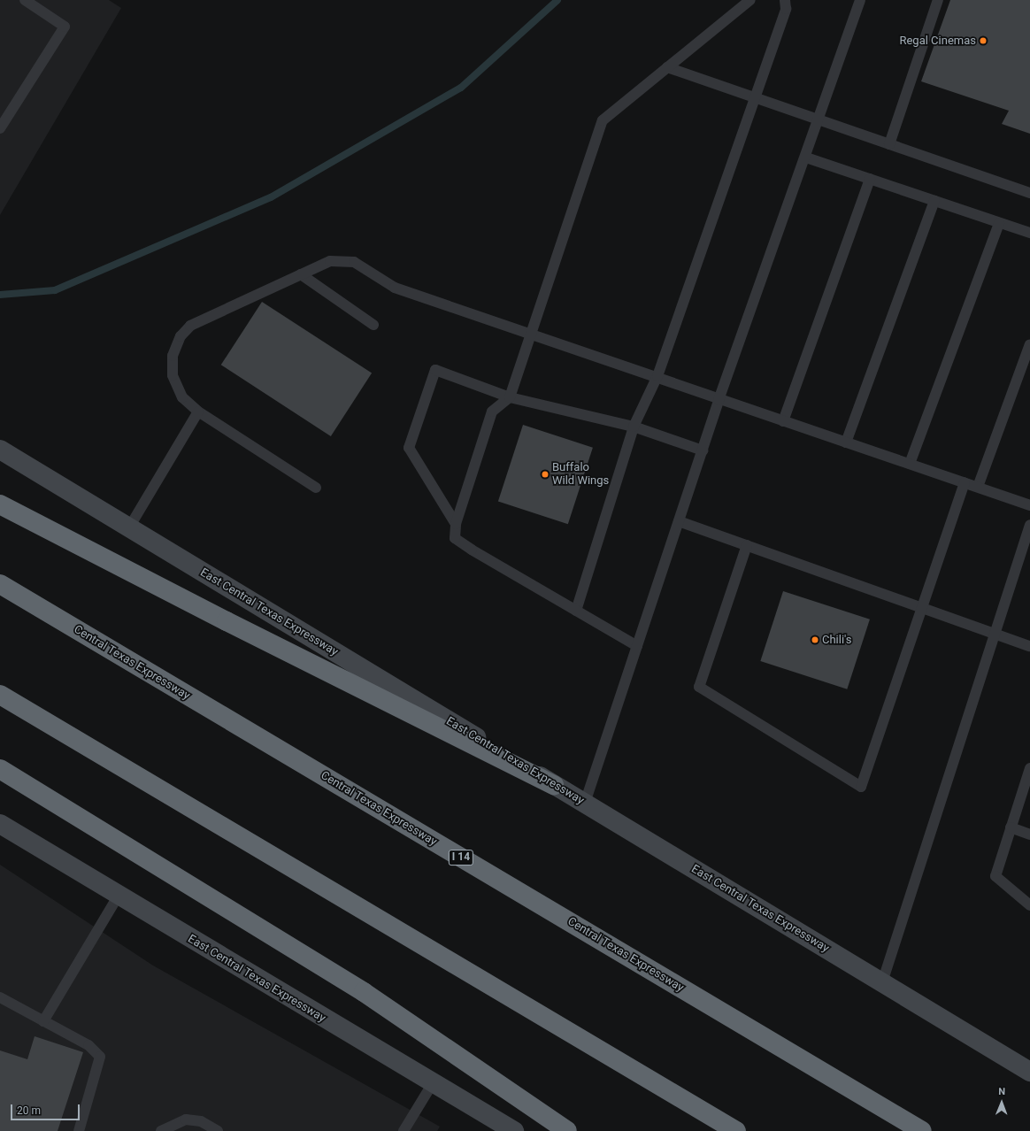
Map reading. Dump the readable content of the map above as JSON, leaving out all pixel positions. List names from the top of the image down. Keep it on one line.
{"streets":{"highway":["Central Texas Expressway","I 14"],"main road":["East Central Texas Expressway"]},"places":["Regal Cinemas","Buffalo Wild Wings","Chili's"],"scale_bar":"20 m","north":"top"}
